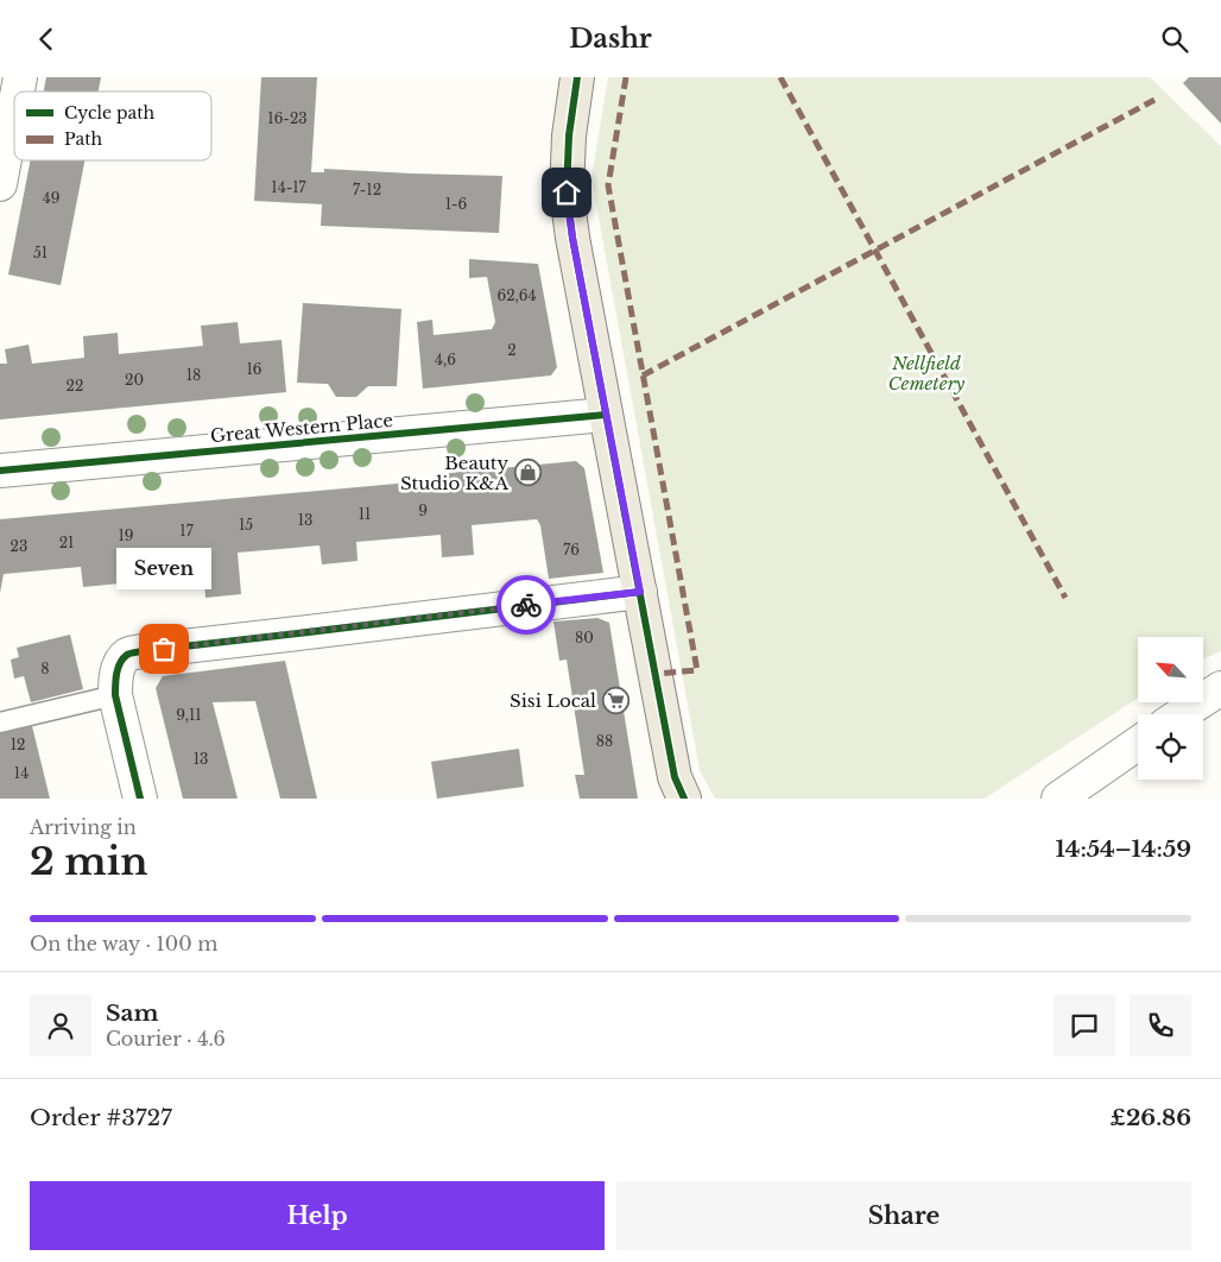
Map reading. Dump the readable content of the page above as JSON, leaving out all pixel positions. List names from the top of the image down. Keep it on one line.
{"streets":{"street":["Great Western Place"]},"parks":["Nellfield Cemetery"],"places":{"shop":["Beauty Studio K&A"],"other":["Seven"],"supermarket":["Sisi Local"]},"house_numbers":["16-23","14-17","7-12","49","1-6","51","62,64","2","4,6","16","18","20","22","9","11","13","15","17","19","21","23","76","80","8","9,11","88","12","13","14"],"legend":["Cycle path","Path"],"north":"top left","page":{"header":"Dashr","bubble":"Seven","heading":["2 min","Arriving in","14:54–14:59"],"panel":["Sam","Courier · 4.6","Order #3727","£26.86"],"bar":"On the way · 100 m","buttons":["Help","Share"]}}
